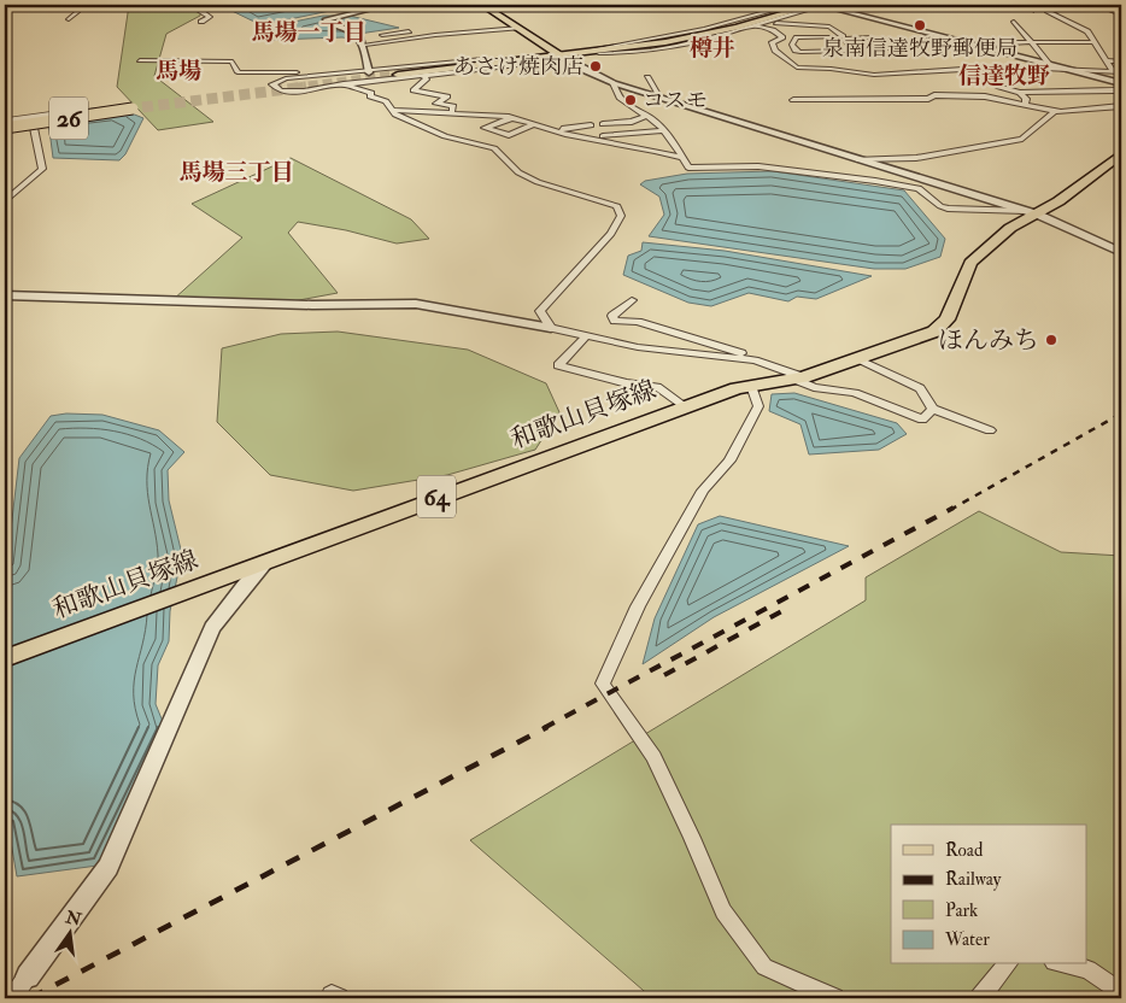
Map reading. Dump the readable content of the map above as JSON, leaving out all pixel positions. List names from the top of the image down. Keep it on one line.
{"streets":{"main road":["26","和歌山貝塚線","64"]},"districts":["馬場一丁目","樽井","馬場","信達牧野","馬場三丁目"],"places":["泉南信達牧野郵便局","あさけ焼肉店","コスモ","ほんみち"],"legend":["Road","Railway","Park","Water"],"north":"top"}
